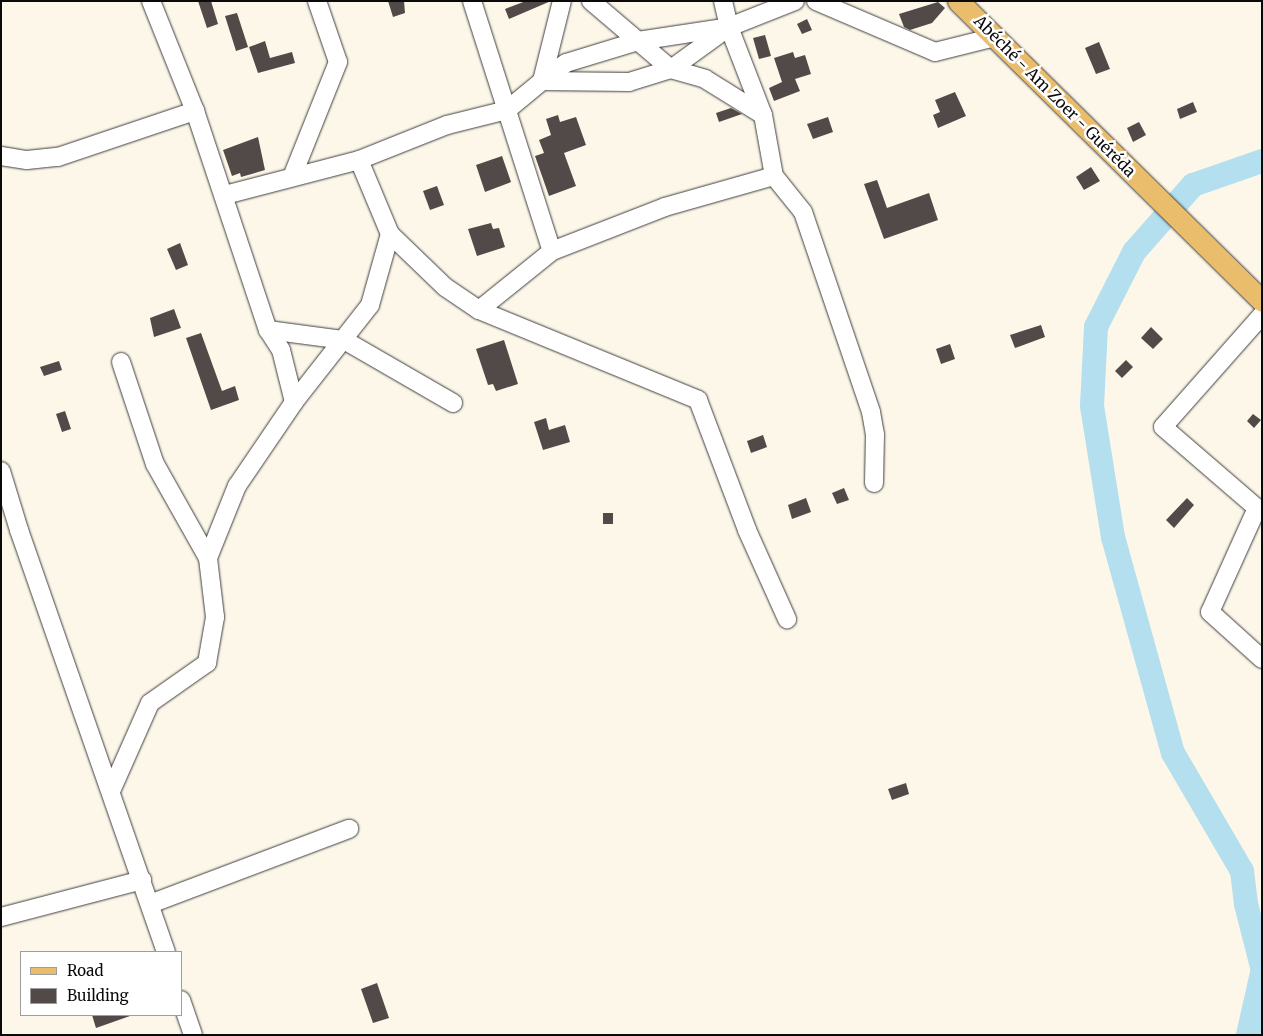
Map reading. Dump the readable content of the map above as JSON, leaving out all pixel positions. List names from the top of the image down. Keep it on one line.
{"streets":{"main road":["Abéché - Am Zoer - Guéréda"]},"legend":["Road","Building"]}
